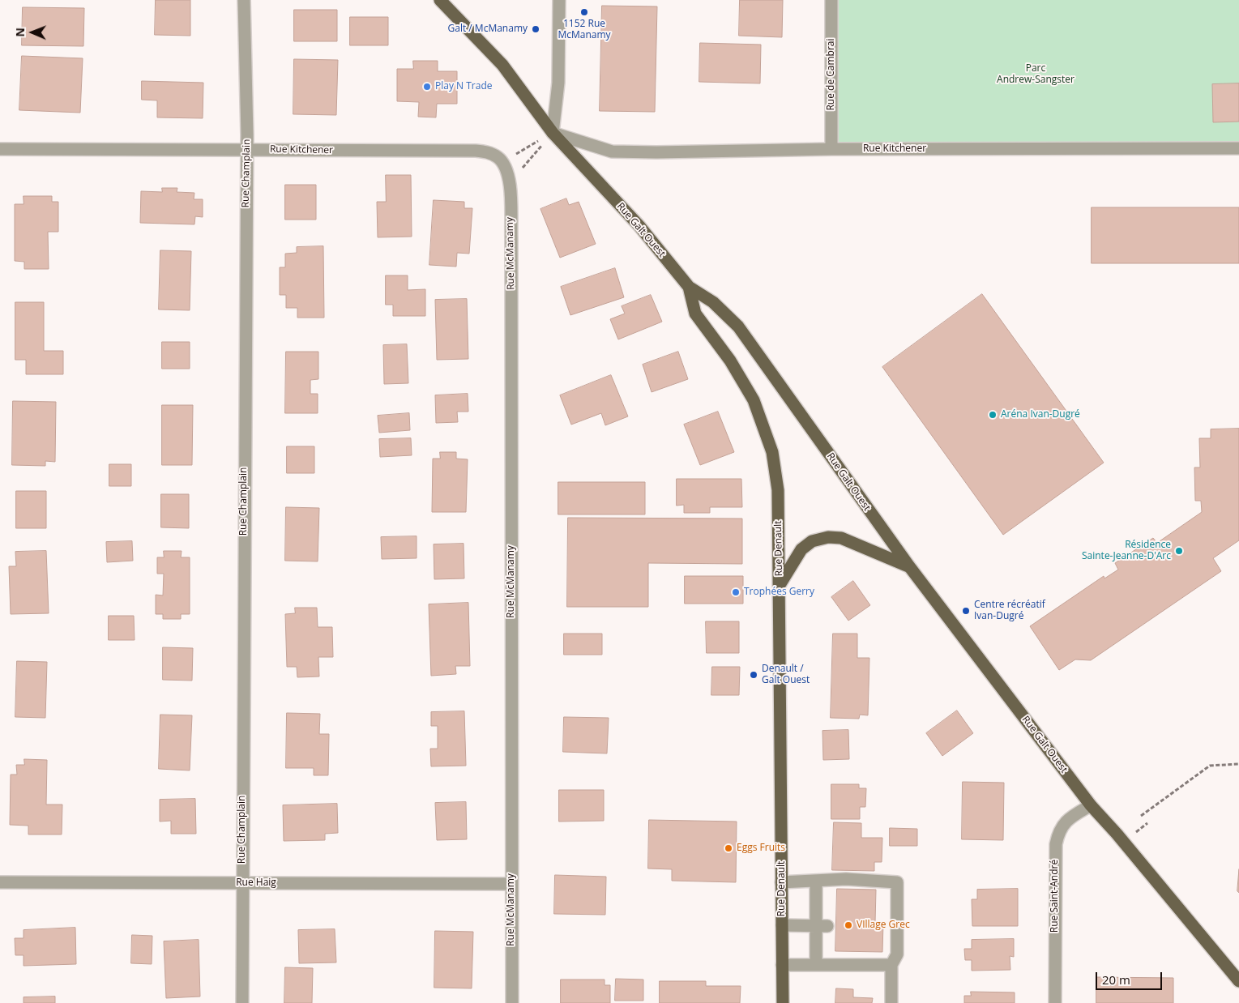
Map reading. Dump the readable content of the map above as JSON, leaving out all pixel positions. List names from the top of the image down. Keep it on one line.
{"streets":{"main road":["Rue Galt Ouest","Rue Denault"],"street":["Rue de Cambrai","Rue Kitchener","Rue Champlain","Rue McManamy","Rue Haig","Rue Saint-André"]},"crossings":[["Rue de Cambrai","Rue Kitchener"],["Rue Kitchener","Rue Champlain"],["Rue Kitchener","Rue Galt Ouest"],["Rue Kitchener","Rue McManamy"],["Rue Champlain","Rue Haig"],["Rue Galt Ouest","Rue Denault"],["Rue Galt Ouest","Rue Saint-André"],["Rue McManamy","Rue Haig"]],"parks":["Parc Andrew-Sangster"],"places":["1152 Rue McManamy","Galt / McManamy","Play N Trade","Aréna Ivan-Dugré","Résidence Sainte-Jeanne-D'Arc","Trophées Gerry","Centre récréatif Ivan-Dugré","Denault / Galt Ouest","Eggs Fruits","VIllage Grec"],"scale_bar":"20 m","north":"left"}
